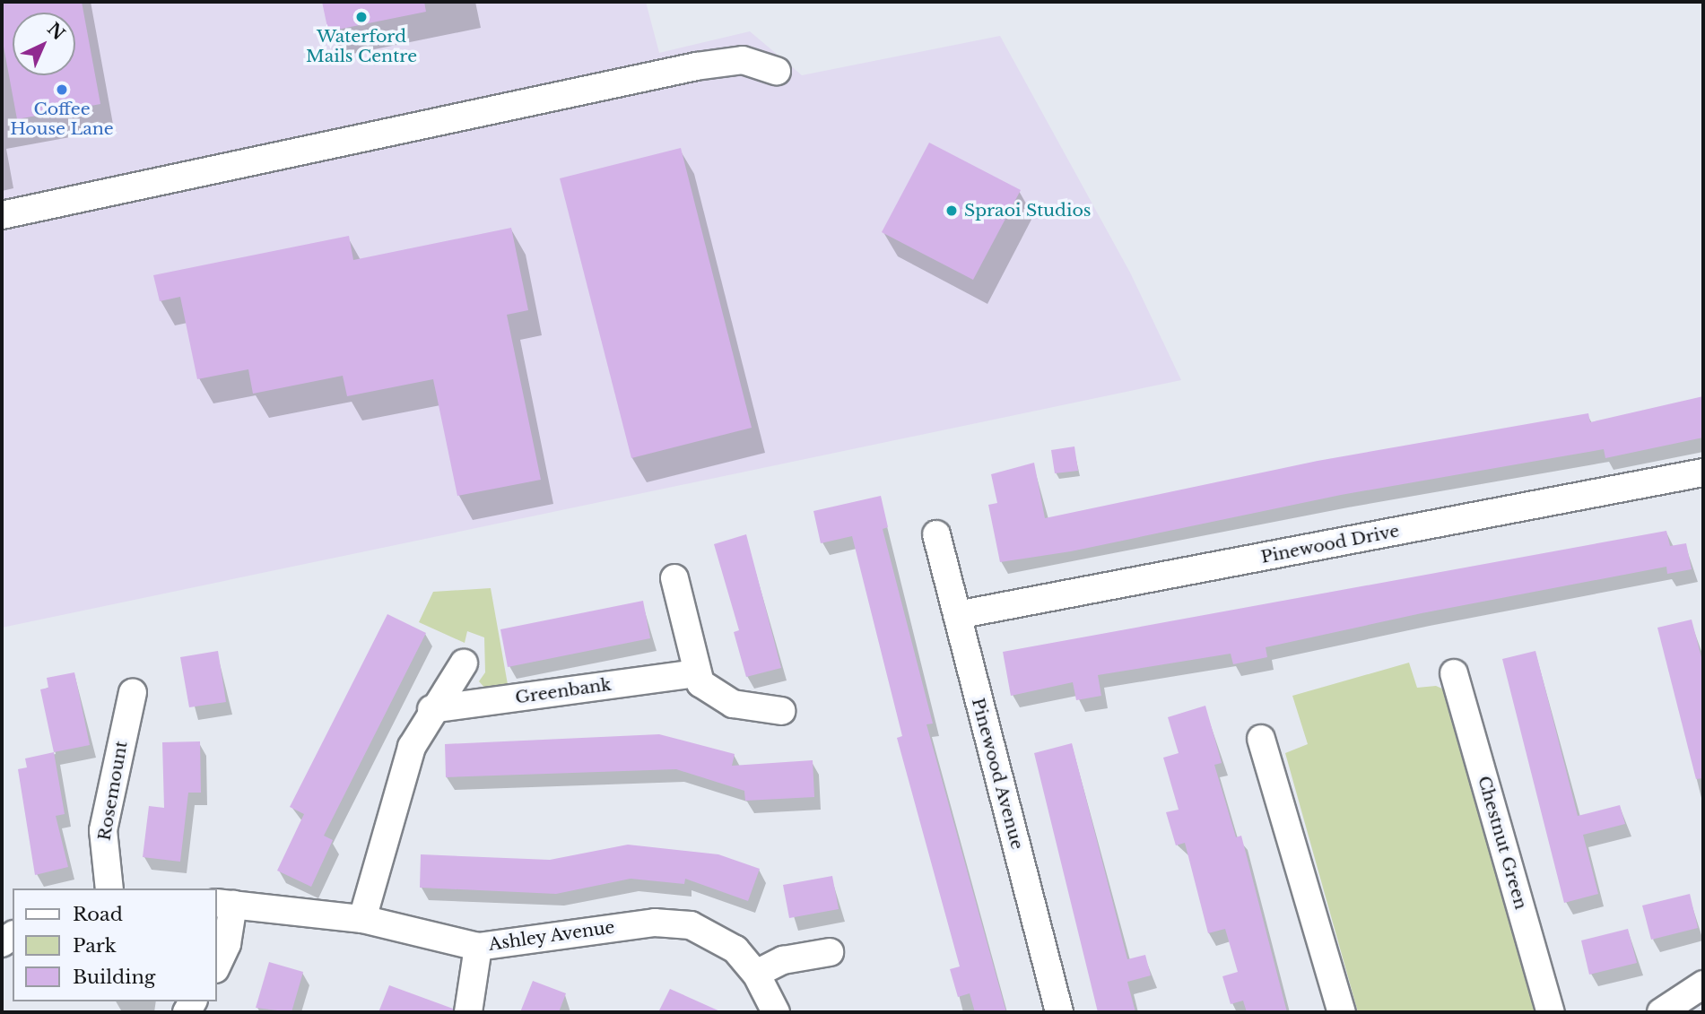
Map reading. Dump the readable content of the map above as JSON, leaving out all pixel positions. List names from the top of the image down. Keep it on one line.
{"streets":{"street":["Pinewood Drive","Greenbank","Pinewood Avenue","Rosemount","Chestnut Green","Ashley Avenue"]},"crossings":[["Pinewood Drive","Pinewood Avenue"]],"places":["Waterford Mails Centre","Coffee House Lane","Spraoi Studios"],"legend":["Road","Park","Building"],"north":"top right"}
